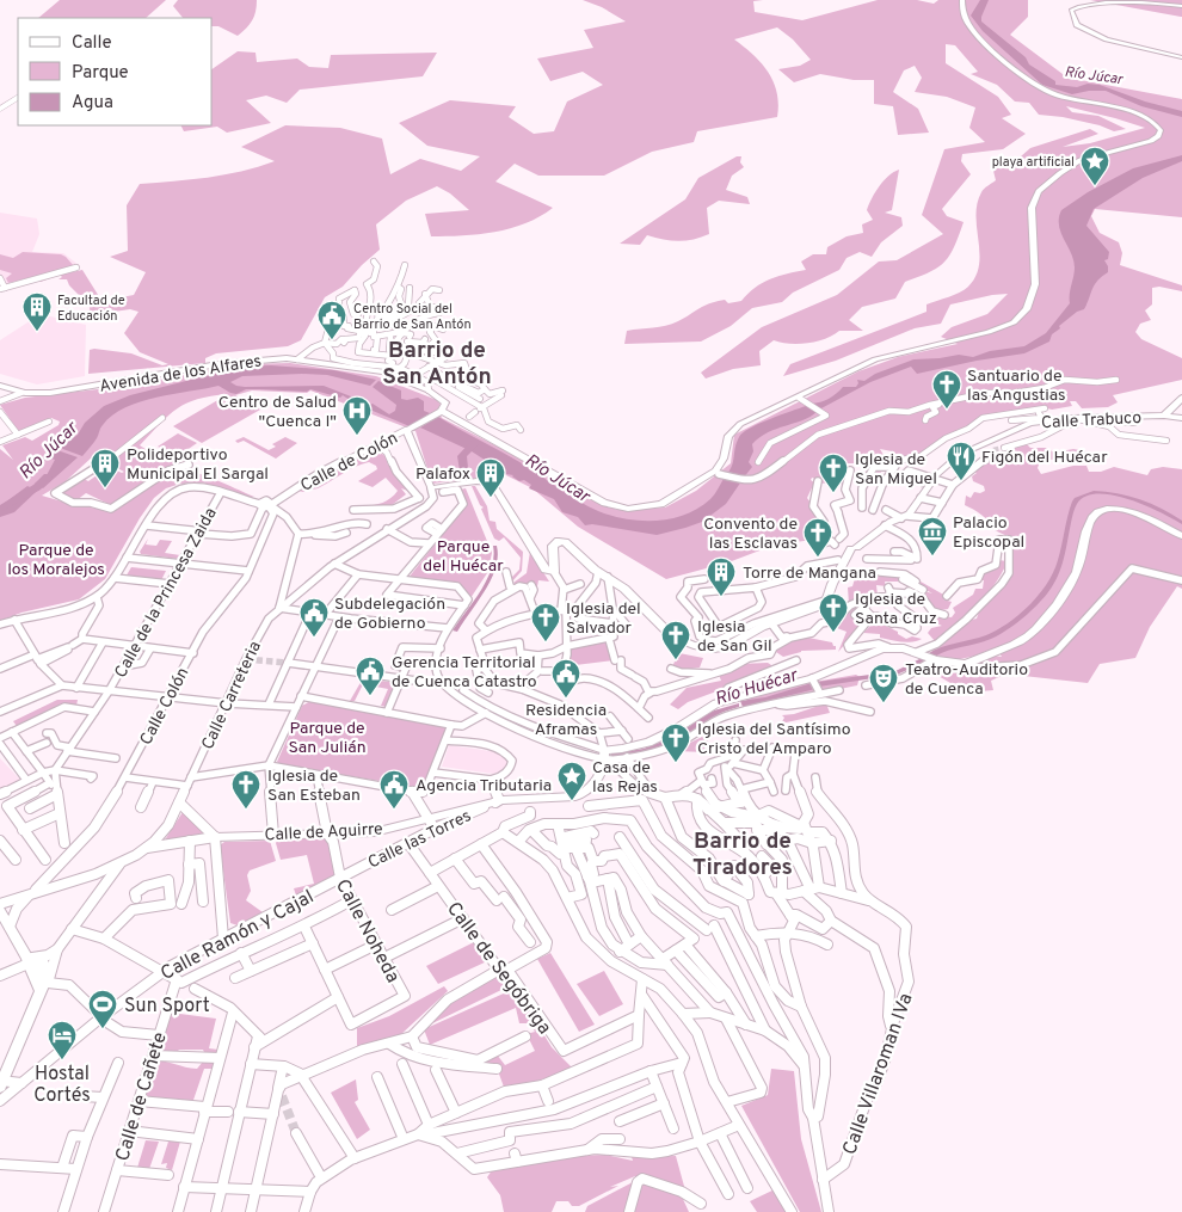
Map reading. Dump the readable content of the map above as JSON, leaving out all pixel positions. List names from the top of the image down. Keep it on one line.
{"streets":{"street":["Avenida de los Alfares","Calle Trabuco","Calle de Colón","Calle de la Princesa Zaida","Calle Carreteria","Calle Colón","Calle de Aguirre","Calle las Torres","Calle Noheda","Calle Ramón y Cajal","Calle de Segóbriga","Calle Villaroman IVa","Calle de Cañete"]},"crossings":[["Calle de Colón","Calle Colón"],["Calle de Aguirre","Calle las Torres"],["Calle de Aguirre","Calle Noheda"],["Calle las Torres","Calle Noheda"],["Calle las Torres","Calle Ramón y Cajal"],["Calle las Torres","Calle de Segóbriga"],["Calle Noheda","Calle Ramón y Cajal"]],"districts":["Barrio de San Antón","Barrio de Tiradores"],"water":["Río Júcar","Río Huécar"],"parks":["Parque del Huécar","Parque de los Moralejos","Parque de San Julián"],"places":{"place":["playa artificial","Casa de las Rejas"],"building":["Facultad de Educación","Polideportivo Municipal El Sargal","Palafox","Torre de Mangana"],"public building":["Centro Social del Barrio de San Antón","Subdelegación de Gobierno","Gerencia Territorial de Cuenca Catastro","Residencia Aframas","Agencia Tributaria"],"church":["Santuario de las Angustias","Iglesia de San Miguel","Convento de las Esclavas","Iglesia de Santa Cruz","Iglesia del Salvador","Iglesia de San Gil","Iglesia del Santísimo Cristo del Amparo","Iglesia de San Esteban"],"hospital":["Centro de Salud \"Cuenca I\""],"restaurant":["Figón del Huécar"],"museum":["Palacio Episcopal"],"theatre":["Teatro-Auditorio de Cuenca"],"sports":["Sun Sport"],"hotel":["Hostal Cortés"]},"legend":["Calle","Parque","Agua"]}
